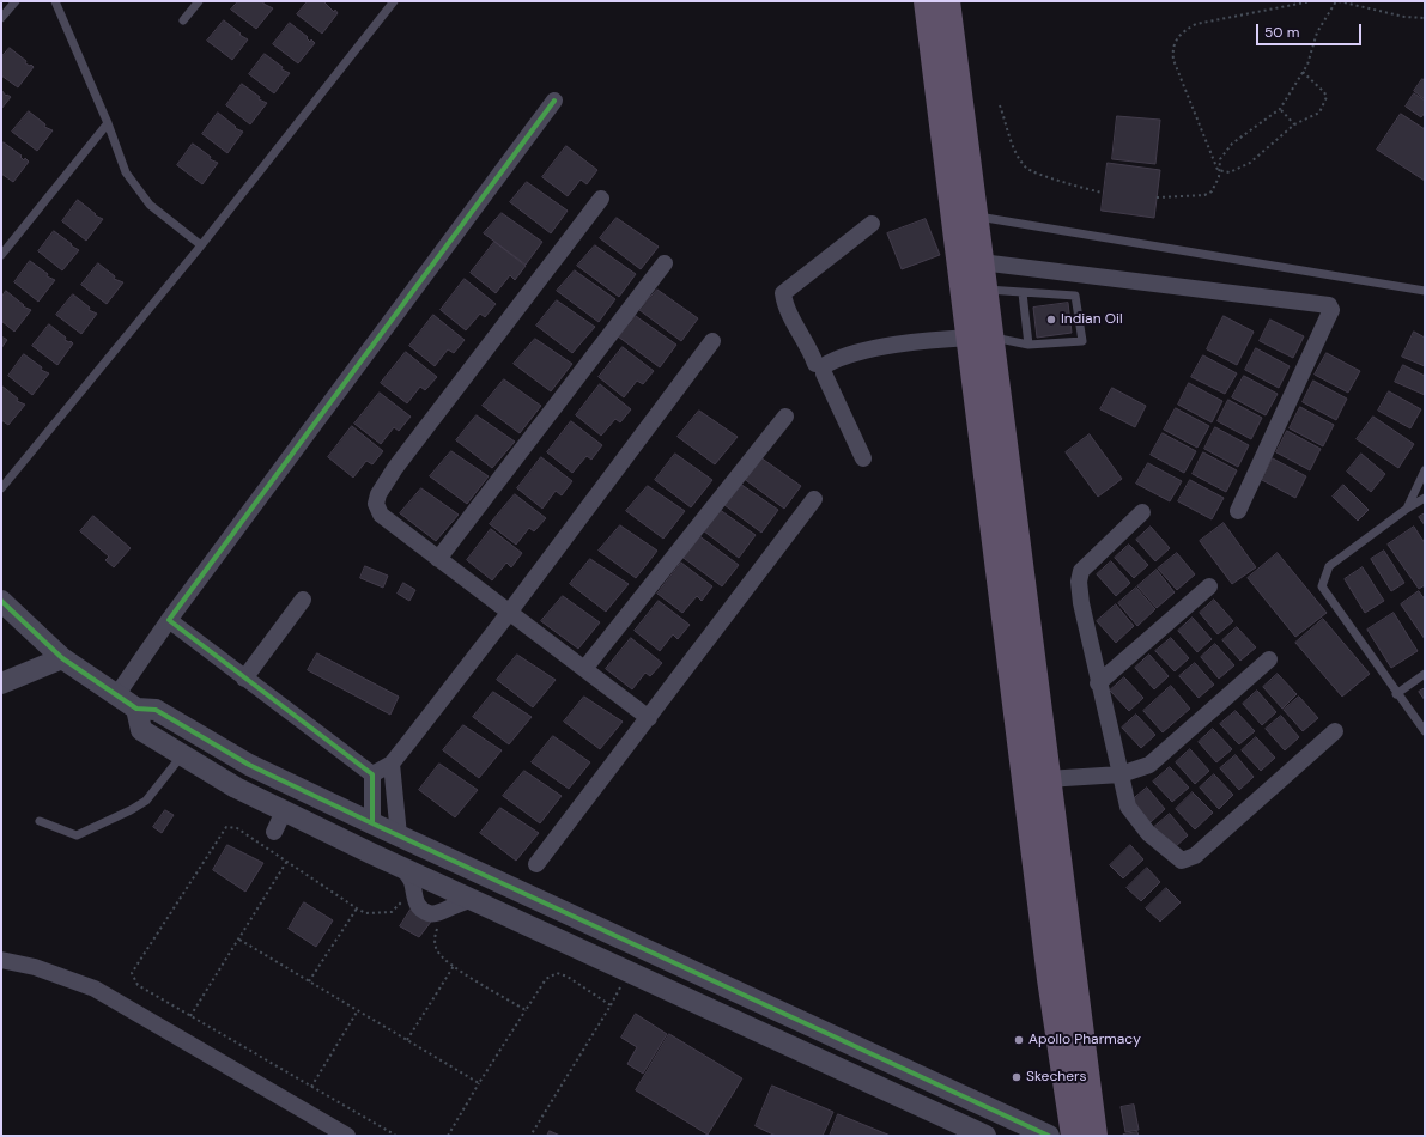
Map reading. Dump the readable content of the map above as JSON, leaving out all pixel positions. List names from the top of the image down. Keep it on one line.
{"places":["Indian Oil","Apollo Pharmacy","Skechers"],"scale_bar":"50 m"}
